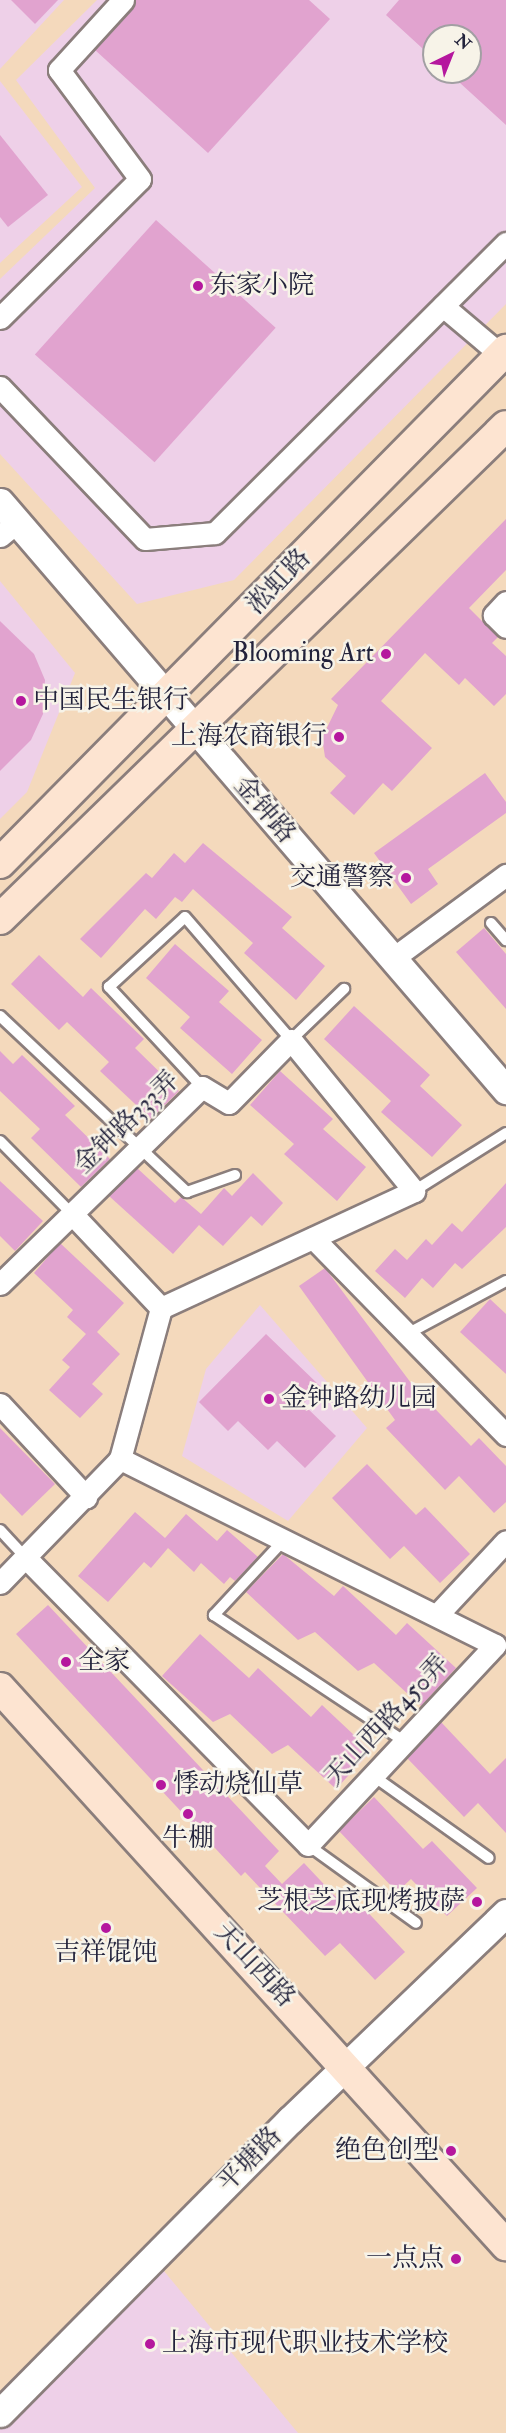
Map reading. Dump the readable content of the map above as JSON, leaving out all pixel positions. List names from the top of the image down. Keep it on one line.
{"streets":{"main road":["淞虹路","天山西路"],"street":["金钟路","金钟路333弄","天山西路450弄","平塘路"]},"crossings":[["淞虹路","金钟路"],["天山西路","平塘路"]],"places":["东家小院","Blooming Art","中国民生银行","上海农商银行","交通警察","金钟路幼儿园","全家","悸动烧仙草","牛棚","芝根芝底现烤披萨","吉祥馄饨","绝色创型","一点点","上海市现代职业技术学校"],"north":"top right"}
